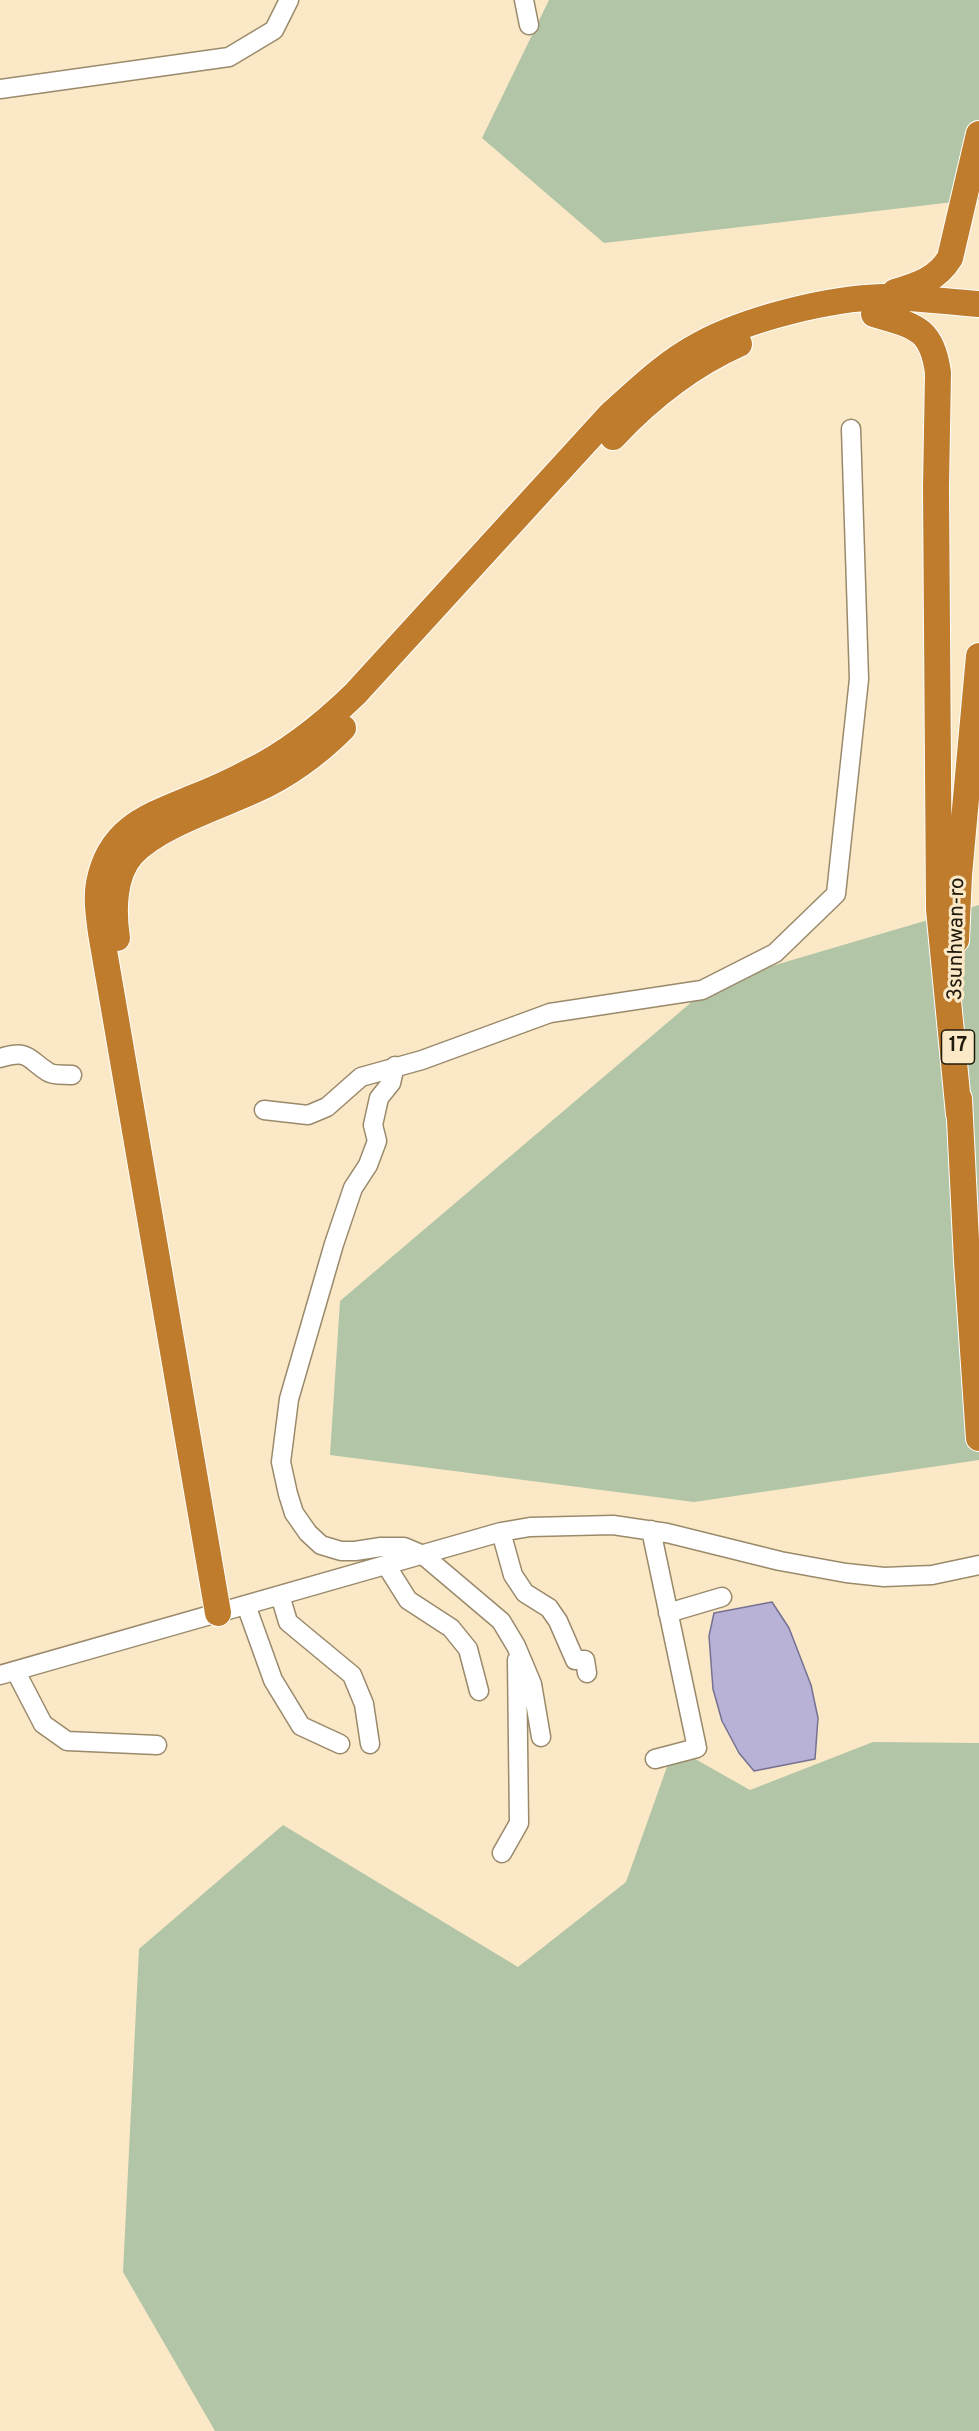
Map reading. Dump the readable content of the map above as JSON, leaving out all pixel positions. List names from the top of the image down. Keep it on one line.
{"streets":{"highway":["3sunhwan-ro","17"]}}
